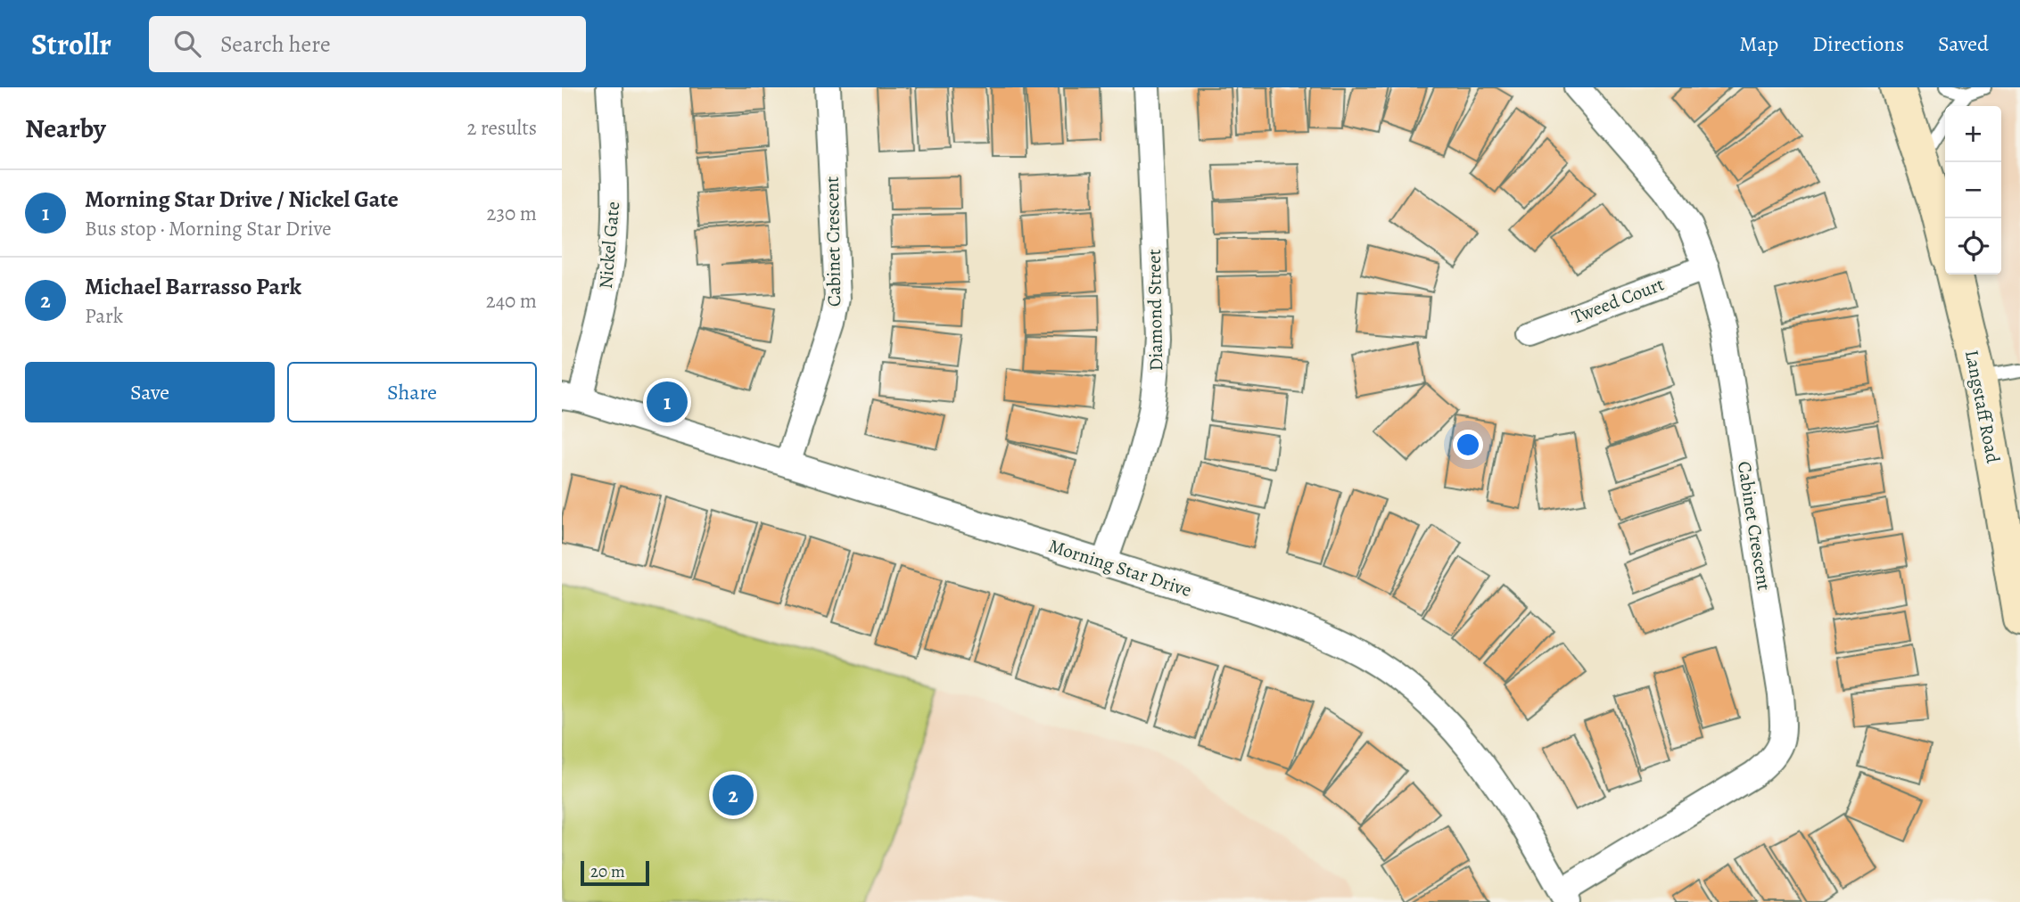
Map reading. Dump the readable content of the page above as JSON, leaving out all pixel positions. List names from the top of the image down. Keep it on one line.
{"streets":{"street":["Cabinet Crescent","Nickel Gate","Tweed Court","Diamond Street","Langstaff Road","Morning Star Drive"]},"crossings":[["Cabinet Crescent","Tweed Court"],["Cabinet Crescent","Morning Star Drive"],["Nickel Gate","Morning Star Drive"],["Diamond Street","Morning Star Drive"]],"scale_bar":"20 m","page":{"header":"Strollr","search":"Search here","nav":["Map","Directions","Saved"],"heading":["Nearby","2 results"],"map_buttons":["+","−"],"list":[{"mark":"1","name":"Morning Star Drive / Nickel Gate","note":"Bus stop · Morning Star Drive","value":"230 m"},{"mark":"2","name":"Michael Barrasso Park","note":"Park","value":"240 m"}],"buttons":["Save","Share"],"pins":["1","2"],"scale":"20 m"}}
